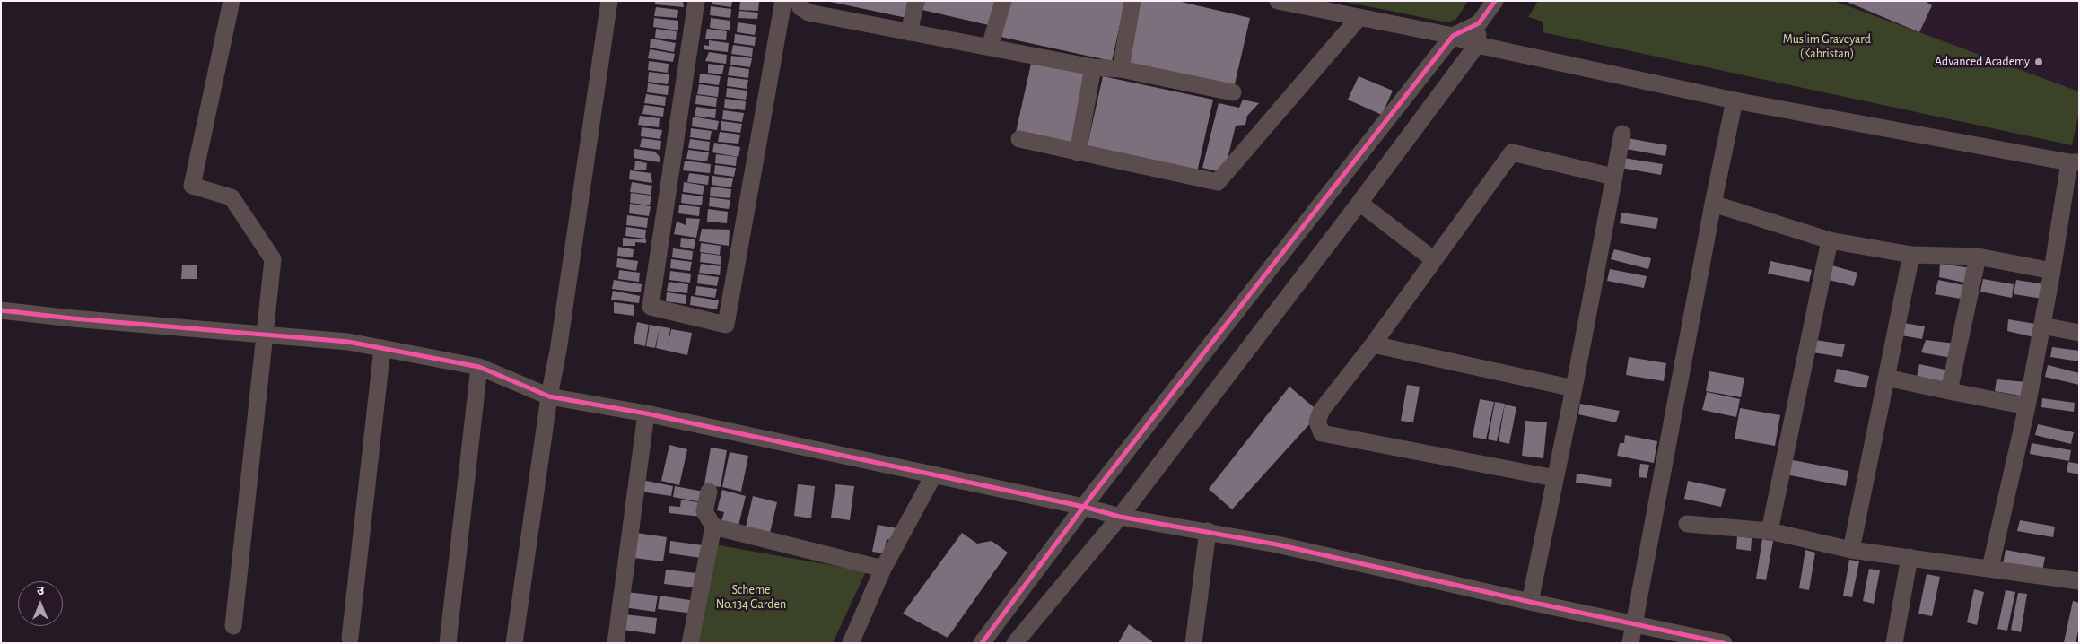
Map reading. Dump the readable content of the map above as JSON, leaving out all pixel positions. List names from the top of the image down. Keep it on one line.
{"parks":["Muslim Graveyard (Kabristan)","Scheme No.134 Garden"],"places":["Advanced Academy"],"north":"top"}
